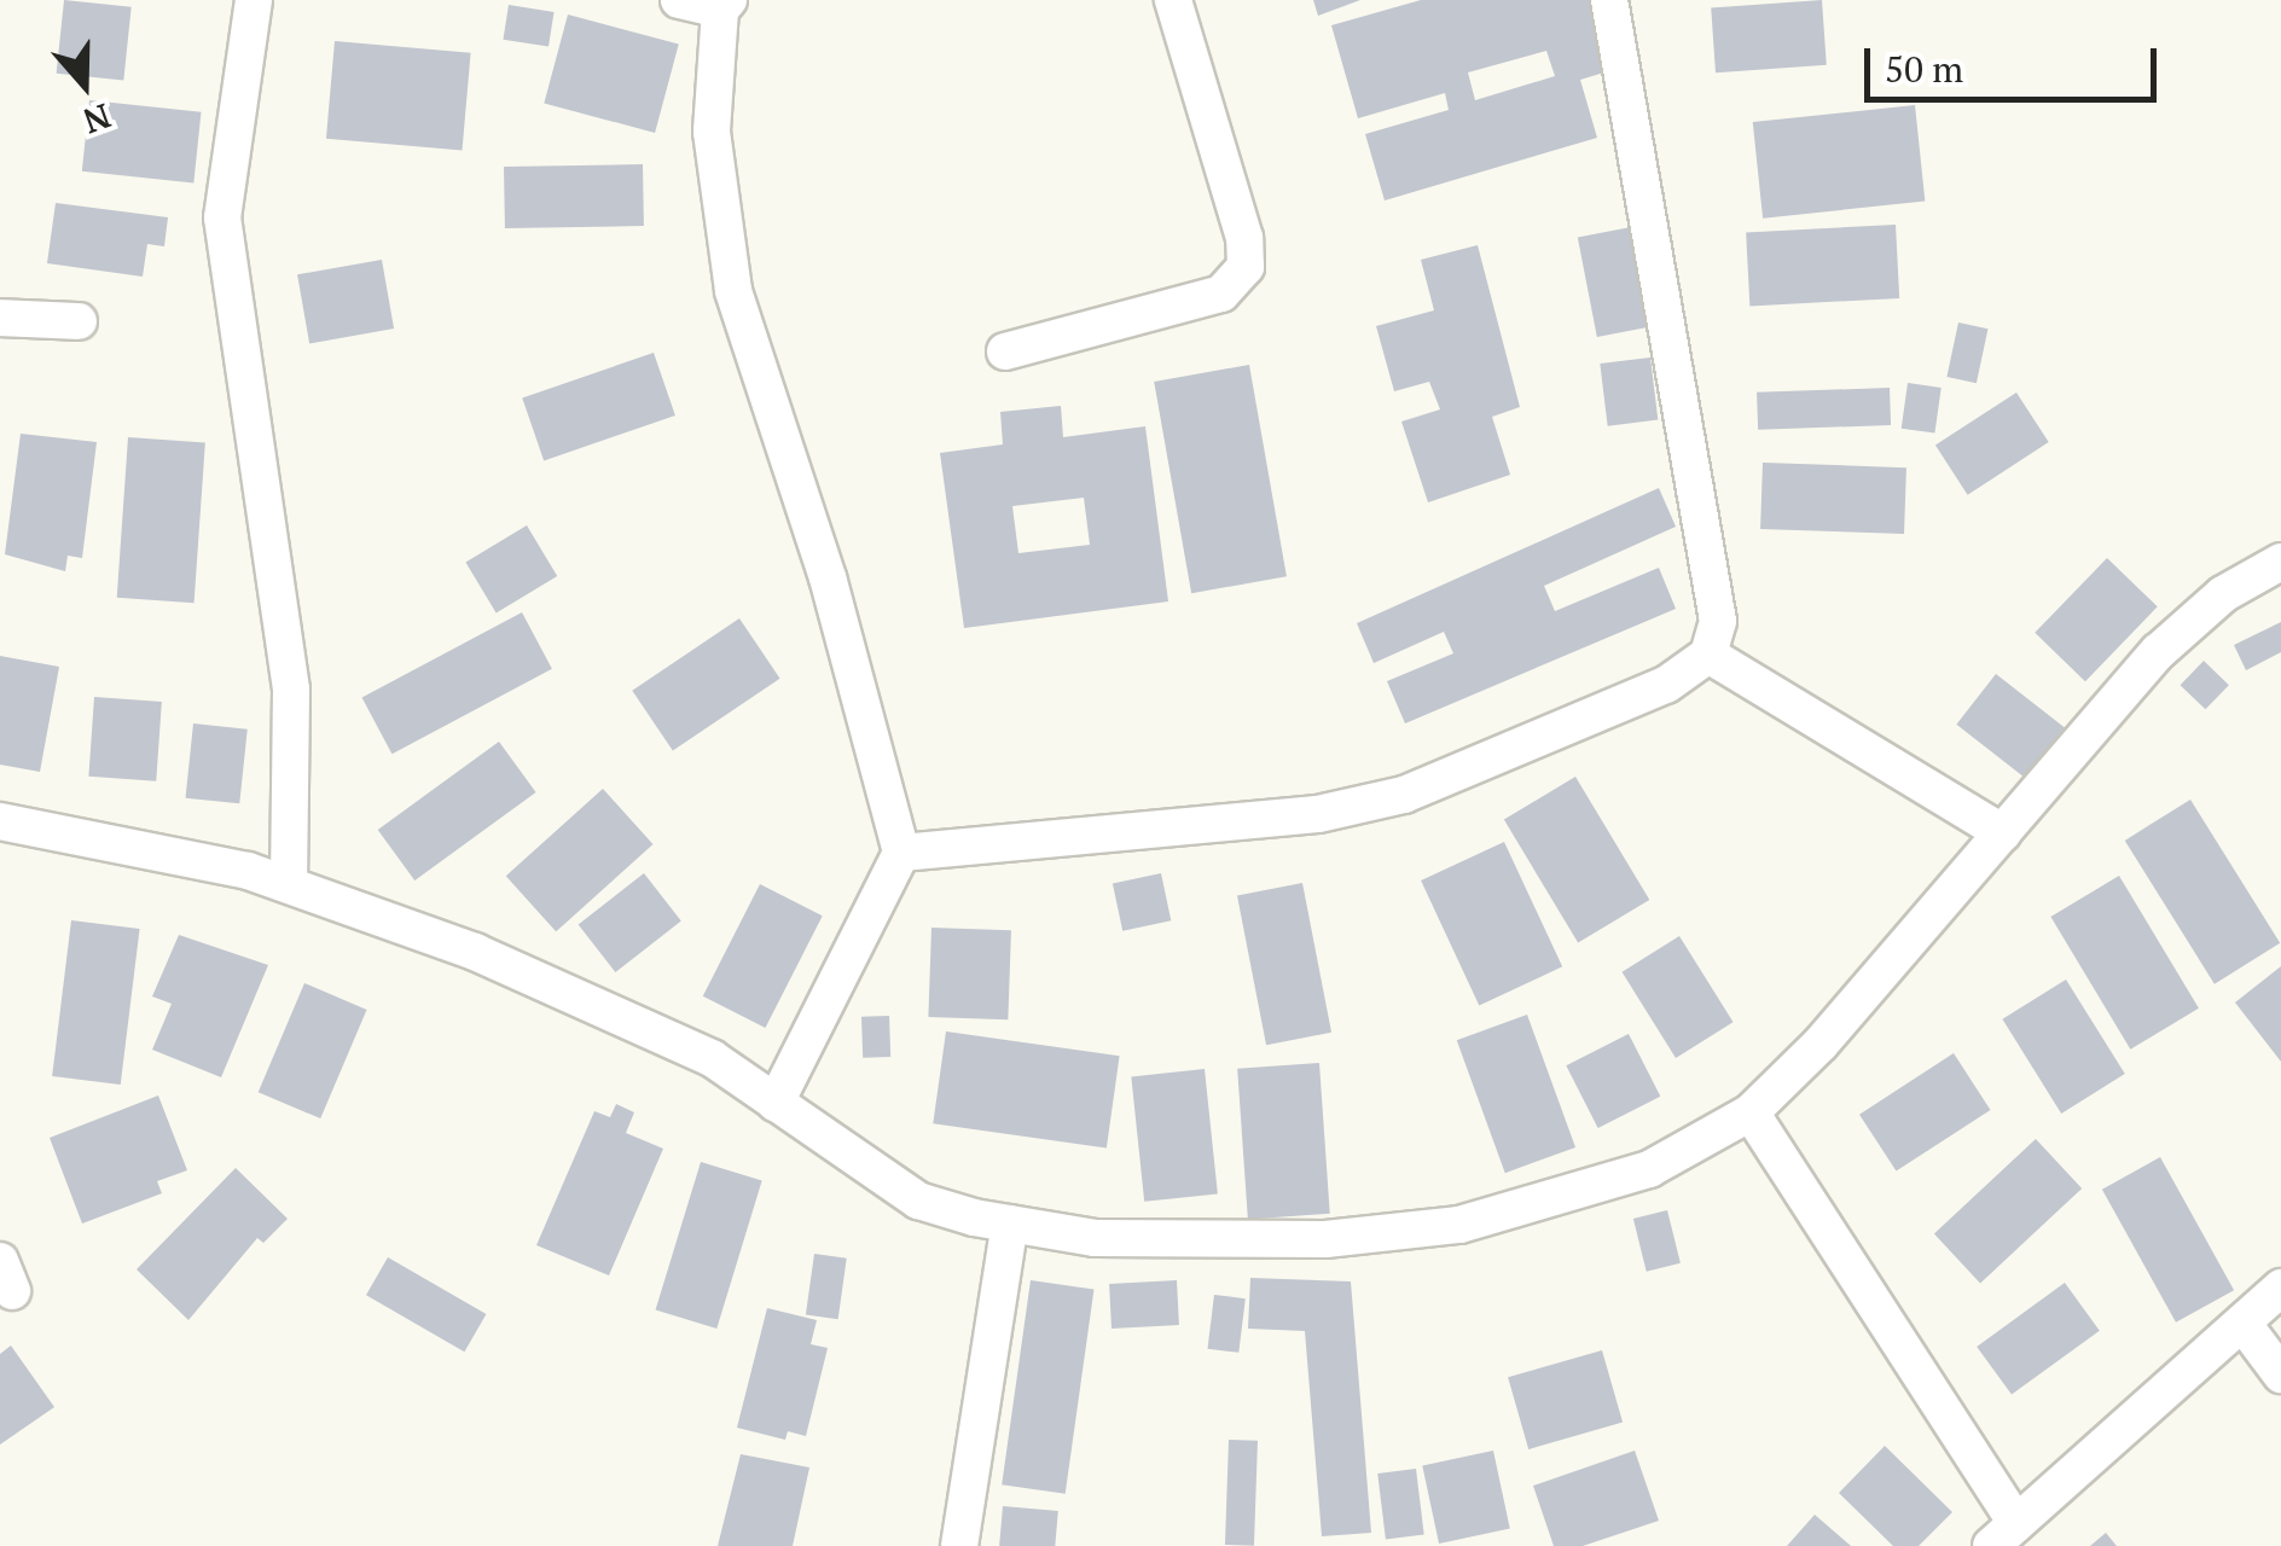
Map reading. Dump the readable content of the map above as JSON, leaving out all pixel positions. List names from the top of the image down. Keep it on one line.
{"scale_bar":"50 m","north":"bottom"}
